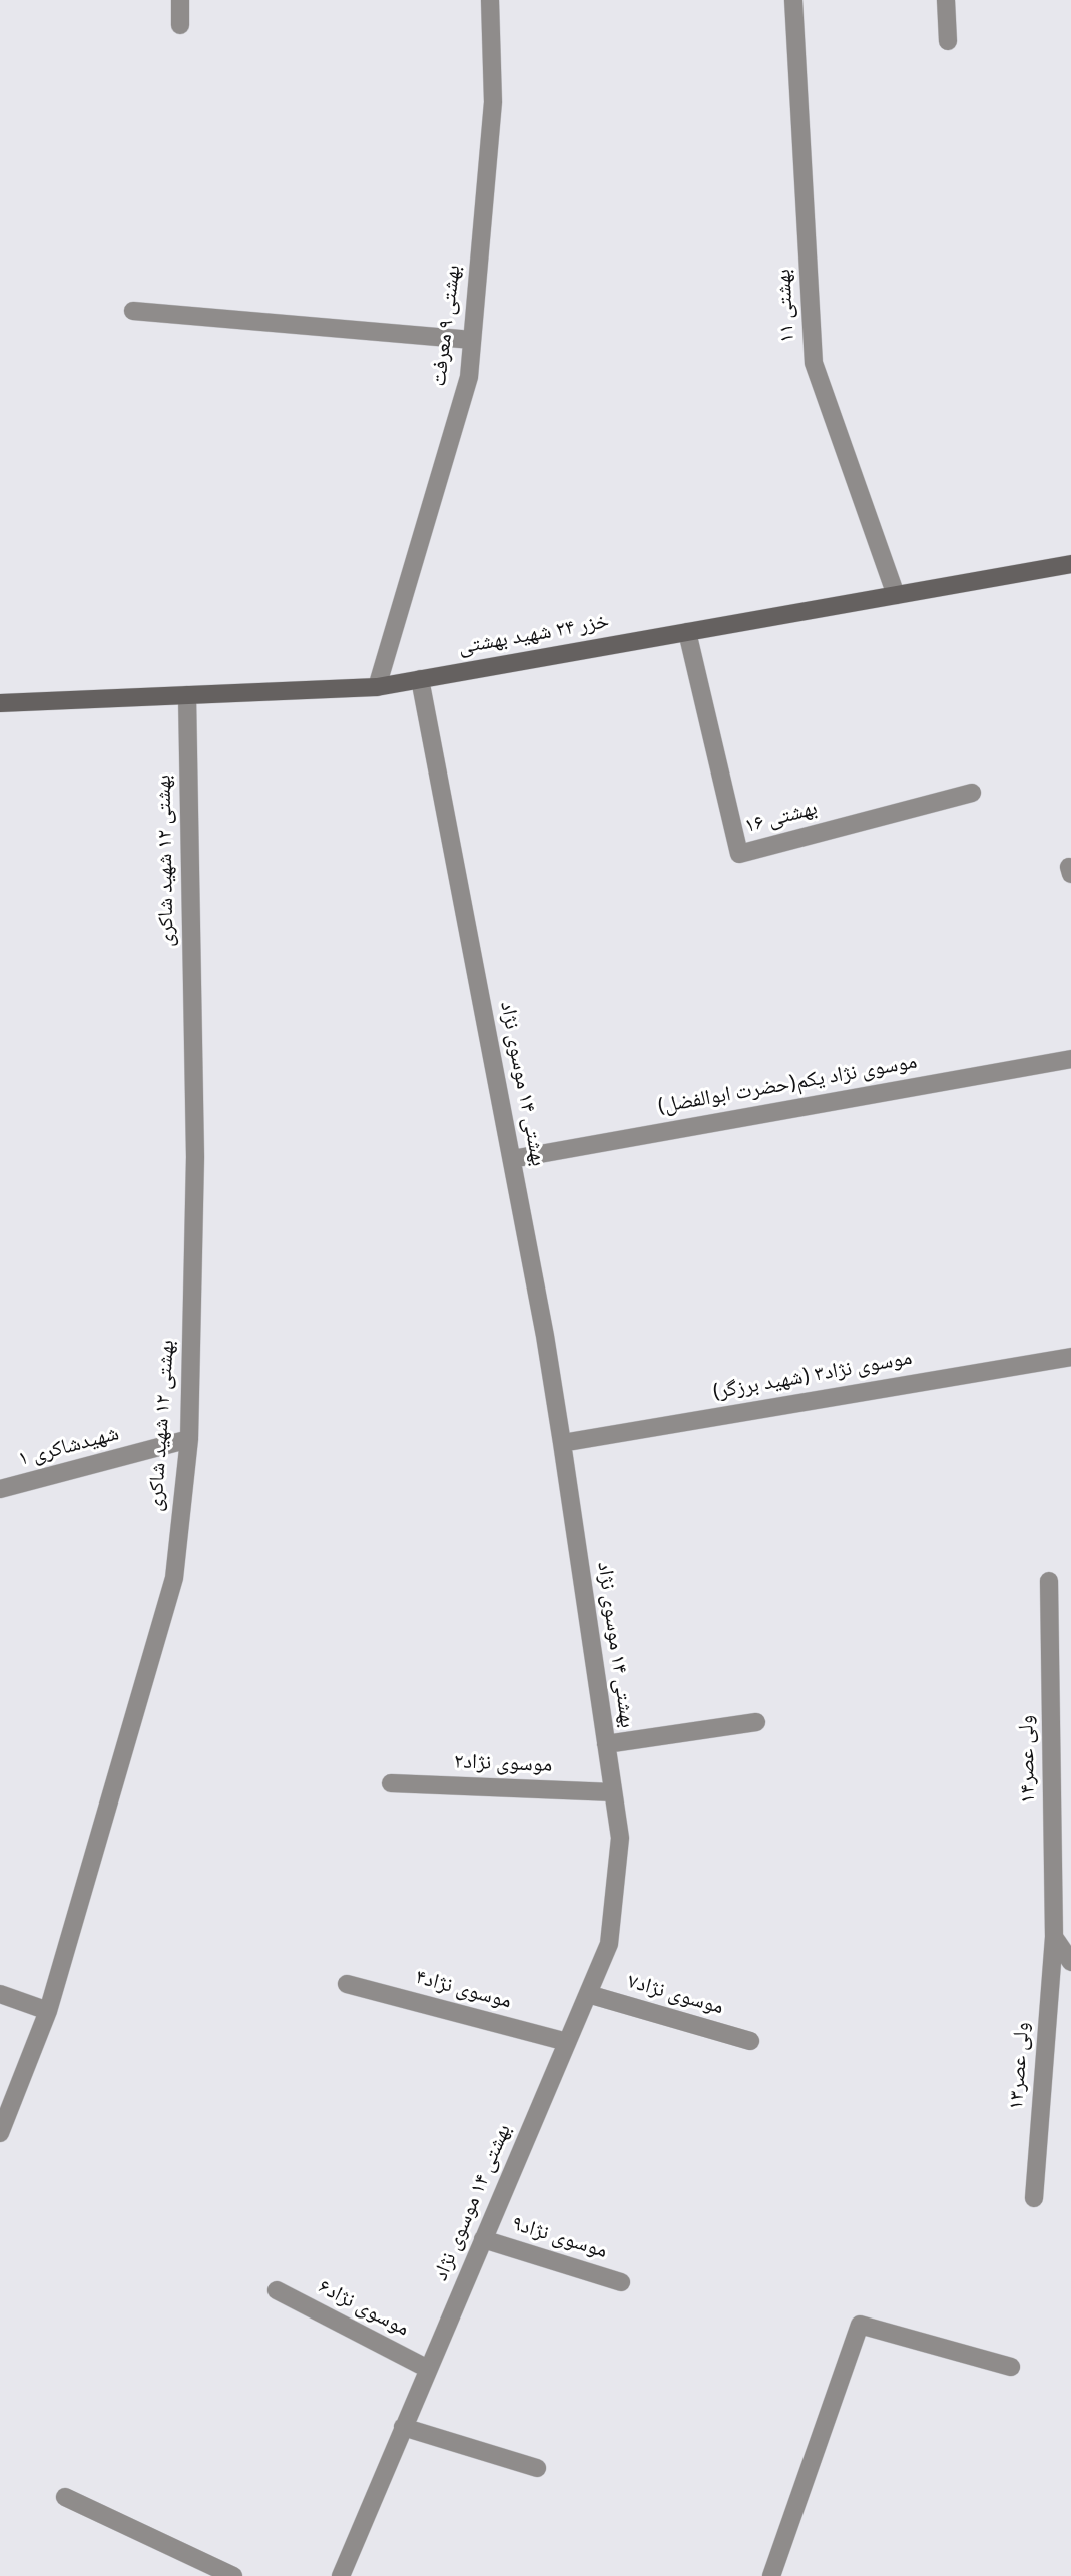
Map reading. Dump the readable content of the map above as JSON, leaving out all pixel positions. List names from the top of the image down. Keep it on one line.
{"streets":{"street":["بهشتی ۱۱","بهشتی ۹ معرفت","خزر ۲۴ شهید بهشتی","بهشتی ۱۶","بهشتی ۱۲ شهید شاکری","بهشتی ۱۴ موسوی نژاد","موسوی نژاد یکم(حضرت ابوالفضل)","موسوی نژاد۳ (شهید برزگر)","شهیدشاکری ۱","ولی عصر۱۴","موسوی نژاد۲","موسوی نژاد۴","موسوی نژاد۷","ولی عصر۱۳","موسوی نژاد۹","موسوی نژاد۶"]},"crossings":[["بهشتی ۱۱","خزر ۲۴ شهید بهشتی"],["بهشتی ۹ معرفت","خزر ۲۴ شهید بهشتی"],["خزر ۲۴ شهید بهشتی","بهشتی ۱۶"],["خزر ۲۴ شهید بهشتی","بهشتی ۱۲ شهید شاکری"],["خزر ۲۴ شهید بهشتی","بهشتی ۱۴ موسوی نژاد"],["بهشتی ۱۲ شهید شاکری","شهیدشاکری ۱"],["بهشتی ۱۴ موسوی نژاد","موسوی نژاد یکم(حضرت ابوالفضل)"],["بهشتی ۱۴ موسوی نژاد","موسوی نژاد۳ (شهید برزگر)"],["بهشتی ۱۴ موسوی نژاد","موسوی نژاد۲"],["بهشتی ۱۴ موسوی نژاد","موسوی نژاد۴"],["بهشتی ۱۴ موسوی نژاد","موسوی نژاد۷"],["بهشتی ۱۴ موسوی نژاد","موسوی نژاد۹"],["بهشتی ۱۴ موسوی نژاد","موسوی نژاد۶"],["ولی عصر۱۴","ولی عصر۱۳"]]}
